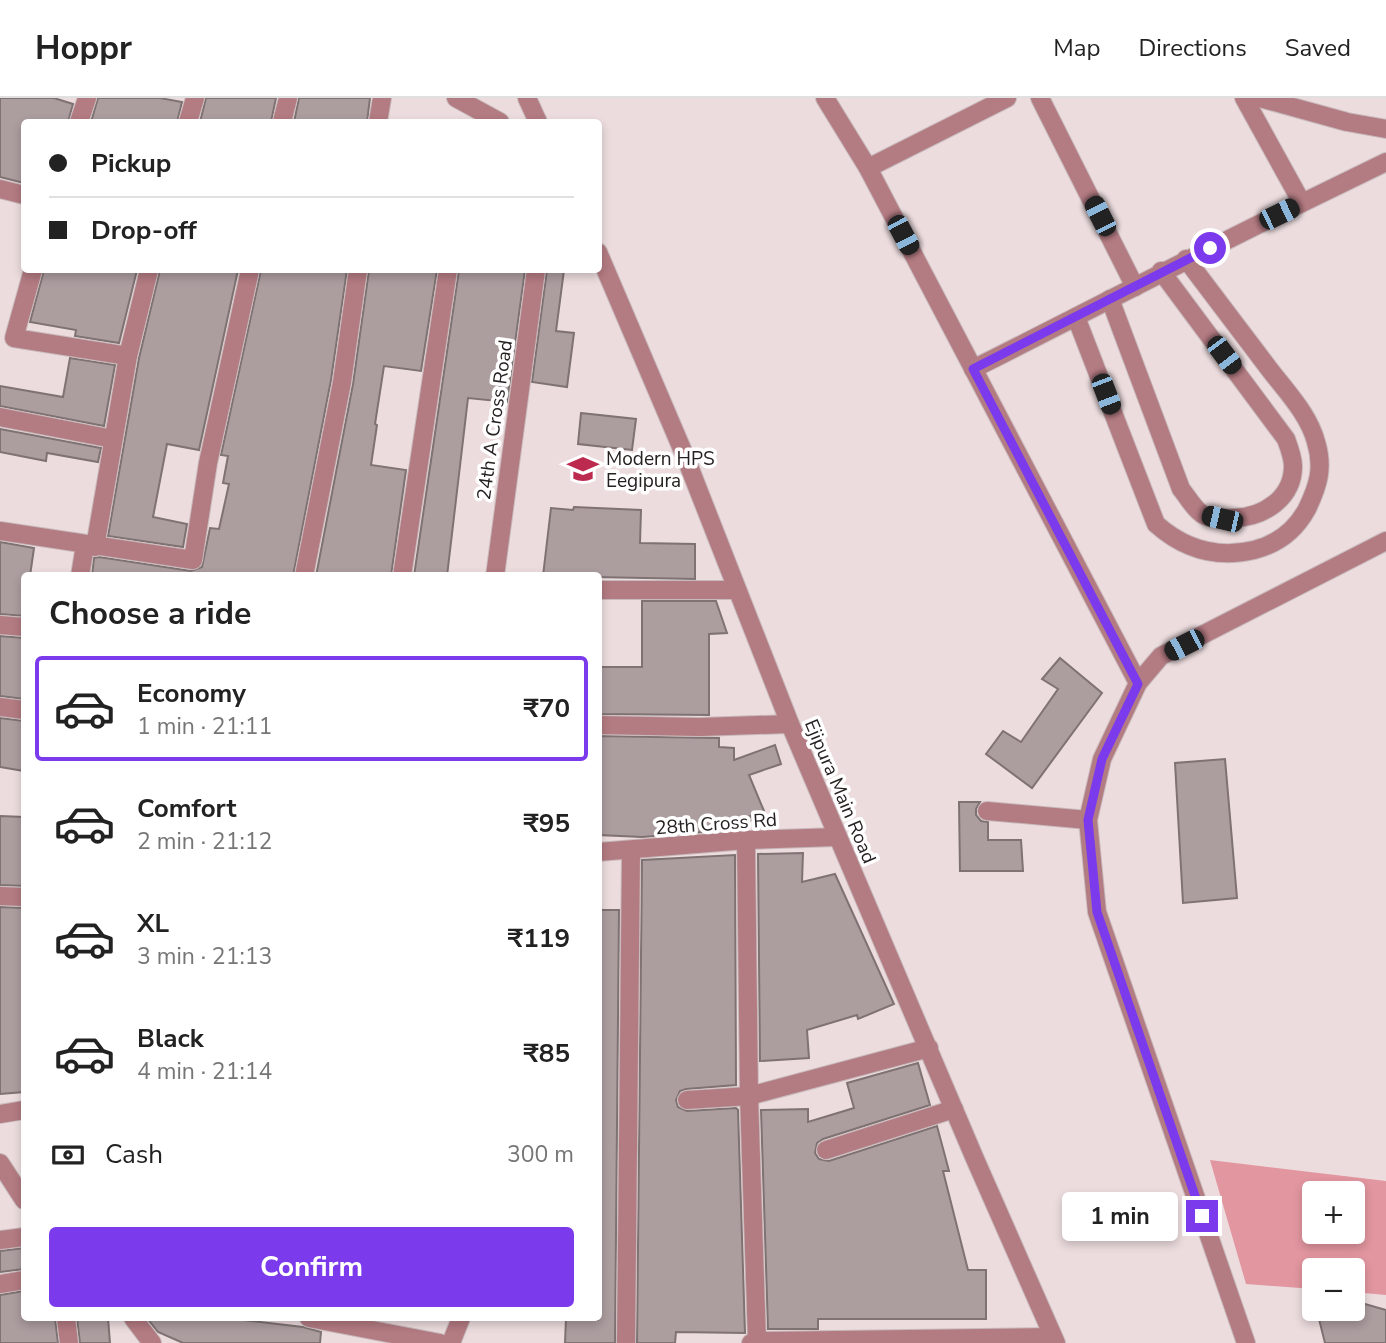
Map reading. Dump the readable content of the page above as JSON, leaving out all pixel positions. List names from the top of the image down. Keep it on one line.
{"streets":{"street":["24th A Cross Road","Ejipura Main Road","28th Cross Rd"]},"crossings":[["Ejipura Main Road","28th Cross Rd"]],"places":{"school or university":["Modern HPS Eegipura"]},"page":{"header":"Hoppr","nav":["Map","Directions","Saved"],"banner":["Pickup","Drop-off"],"heading":"Choose a ride","list":[{"name":"Economy","note":"1 min · 21:11","value":"₹70"},{"name":"Comfort","note":"2 min · 21:12","value":"₹95"},{"name":"XL","note":"3 min · 21:13","value":"₹119"},{"name":"Black","note":"4 min · 21:14","value":"₹85"}],"pay":["Cash","300 m"],"map_buttons":["+","−"],"bubble":"1 min","buttons":"Confirm"}}
